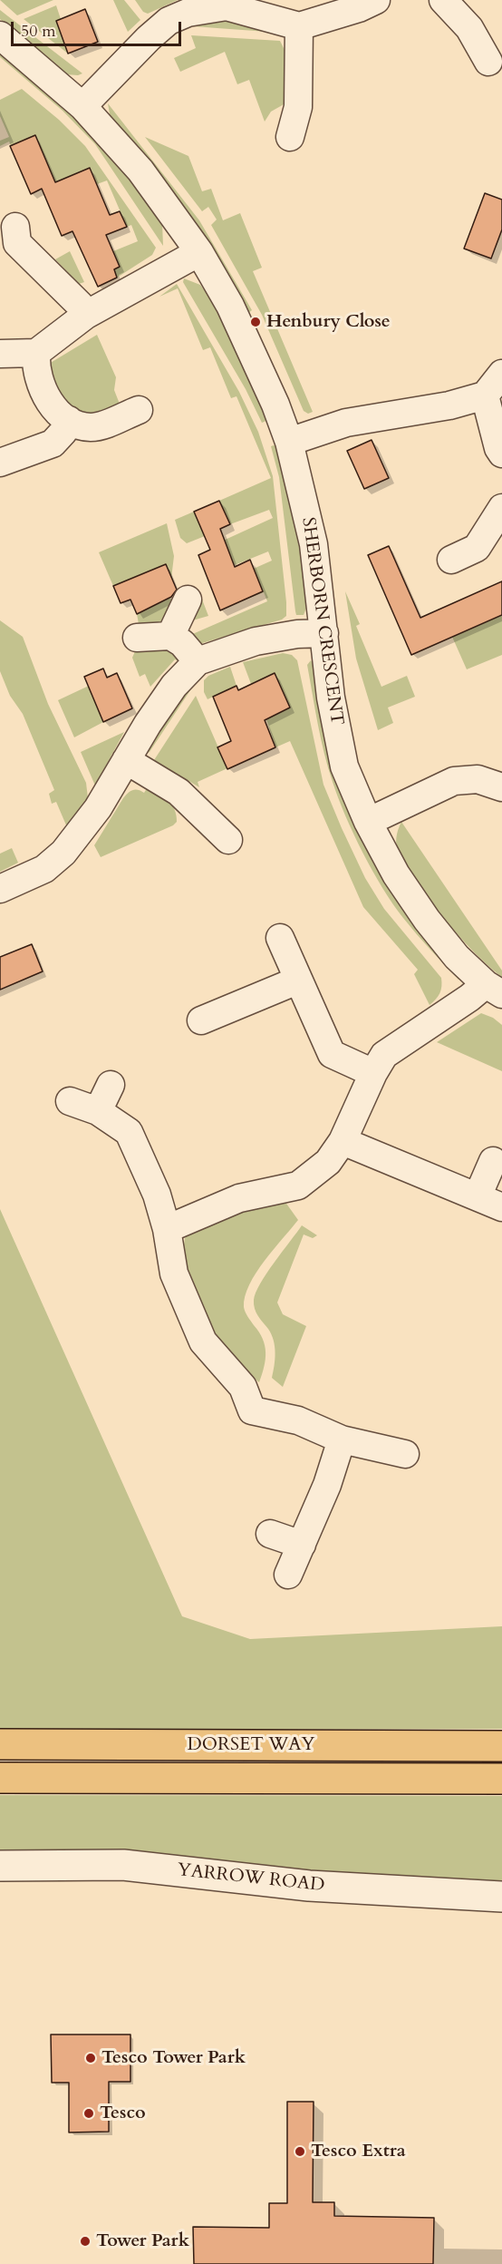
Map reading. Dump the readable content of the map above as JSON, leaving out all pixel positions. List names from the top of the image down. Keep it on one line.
{"streets":{"highway":["DORSET WAY"],"street":["SHERBORN CRESCENT","YARROW ROAD"]},"places":["Henbury Close","Tesco Tower Park","Tesco","Tesco Extra","Tower Park"],"scale_bar":"50 m"}
